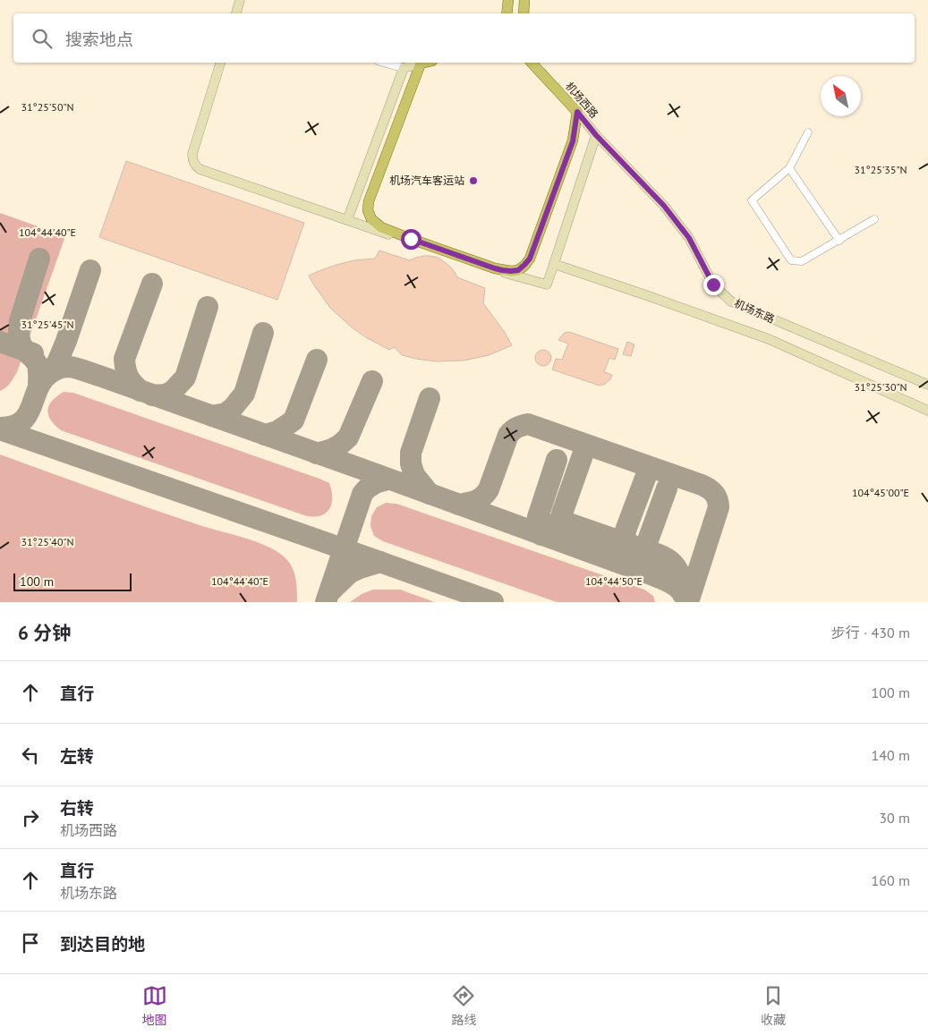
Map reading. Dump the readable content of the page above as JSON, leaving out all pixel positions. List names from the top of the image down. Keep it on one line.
{"streets":{"main road":["机场西路","机场东路"]},"crossings":[["机场西路","机场东路"]],"places":["机场汽车客运站"],"scale_bar":"100 m","north":"top left","page":{"search":"搜索地点","scale":"100 m","heading":["6 分钟","步行 · 430 m"],"list":[["直行","100 m"],["左转","140 m"],["右转","机场西路","30 m"],["直行","机场东路","160 m"],"到达目的地"],"nav":["地图","路线","收藏"]},"coordinates":["31°25'50\"N","31°25'35\"N","104°44'40\"E","31°25'45\"N","31°25'30\"N","104°45'00\"E","31°25'40\"N","104°44'50\"E"]}
